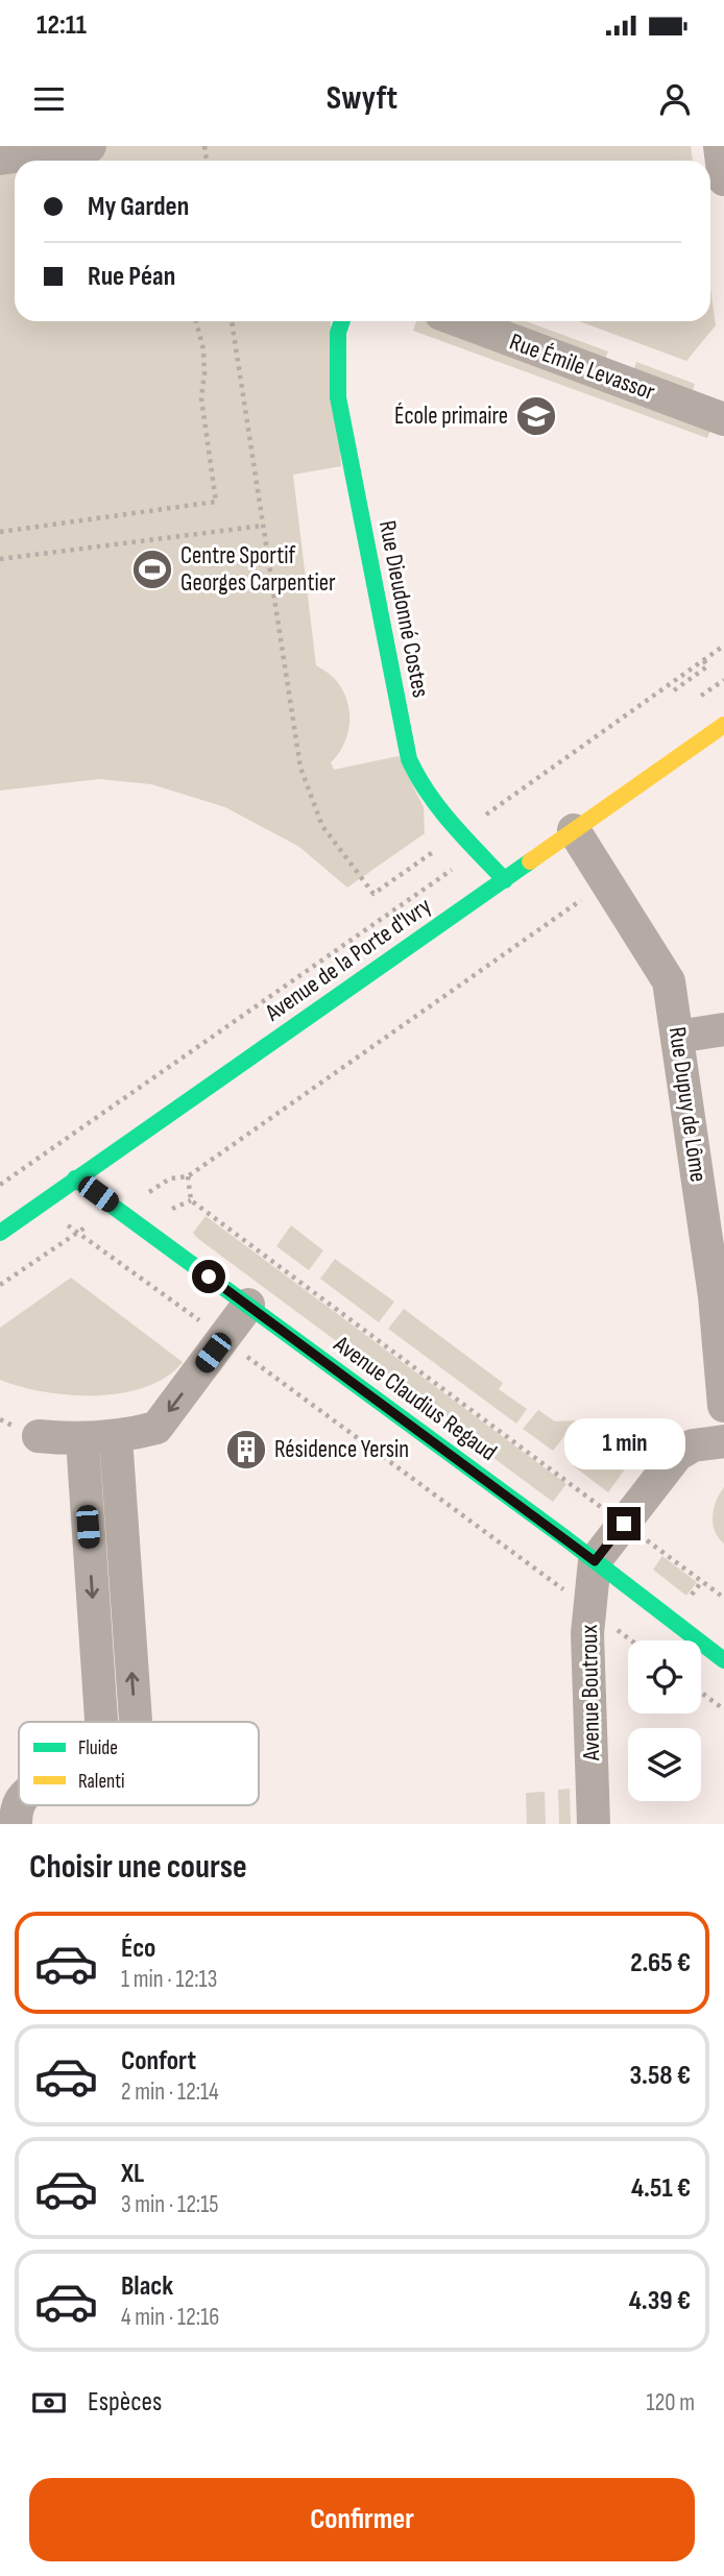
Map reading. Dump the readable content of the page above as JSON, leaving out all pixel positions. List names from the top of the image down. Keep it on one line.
{"streets":{"main road":["Rue Dieudonné Costes","Avenue de la Porte d'Ivry","Avenue Claudius Regaud"],"street":["Rue Émile Levassor","Rue Dupuy de Lôme","Avenue Boutroux"]},"crossings":[["Rue Dieudonné Costes","Avenue de la Porte d'Ivry"],["Avenue de la Porte d'Ivry","Rue Dupuy de Lôme"],["Avenue de la Porte d'Ivry","Avenue Claudius Regaud"],["Avenue Claudius Regaud","Avenue Boutroux"]],"places":{"school or university":["École primaire"],"sports":["Centre Sportif Georges Carpentier"],"building":["Résidence Yersin"]},"legend":["Fluide","Ralenti"],"page":{"status":"12:11","header":"Swyft","banner":["My Garden","Rue Péan"],"bubble":"1 min","heading":"Choisir une course","list":[{"name":"Éco","note":"1 min · 12:13","value":"2.65 €"},{"name":"Confort","note":"2 min · 12:14","value":"3.58 €"},{"name":"XL","note":"3 min · 12:15","value":"4.51 €"},{"name":"Black","note":"4 min · 12:16","value":"4.39 €"}],"pay":["Espèces","120 m"],"buttons":"Confirmer"}}
